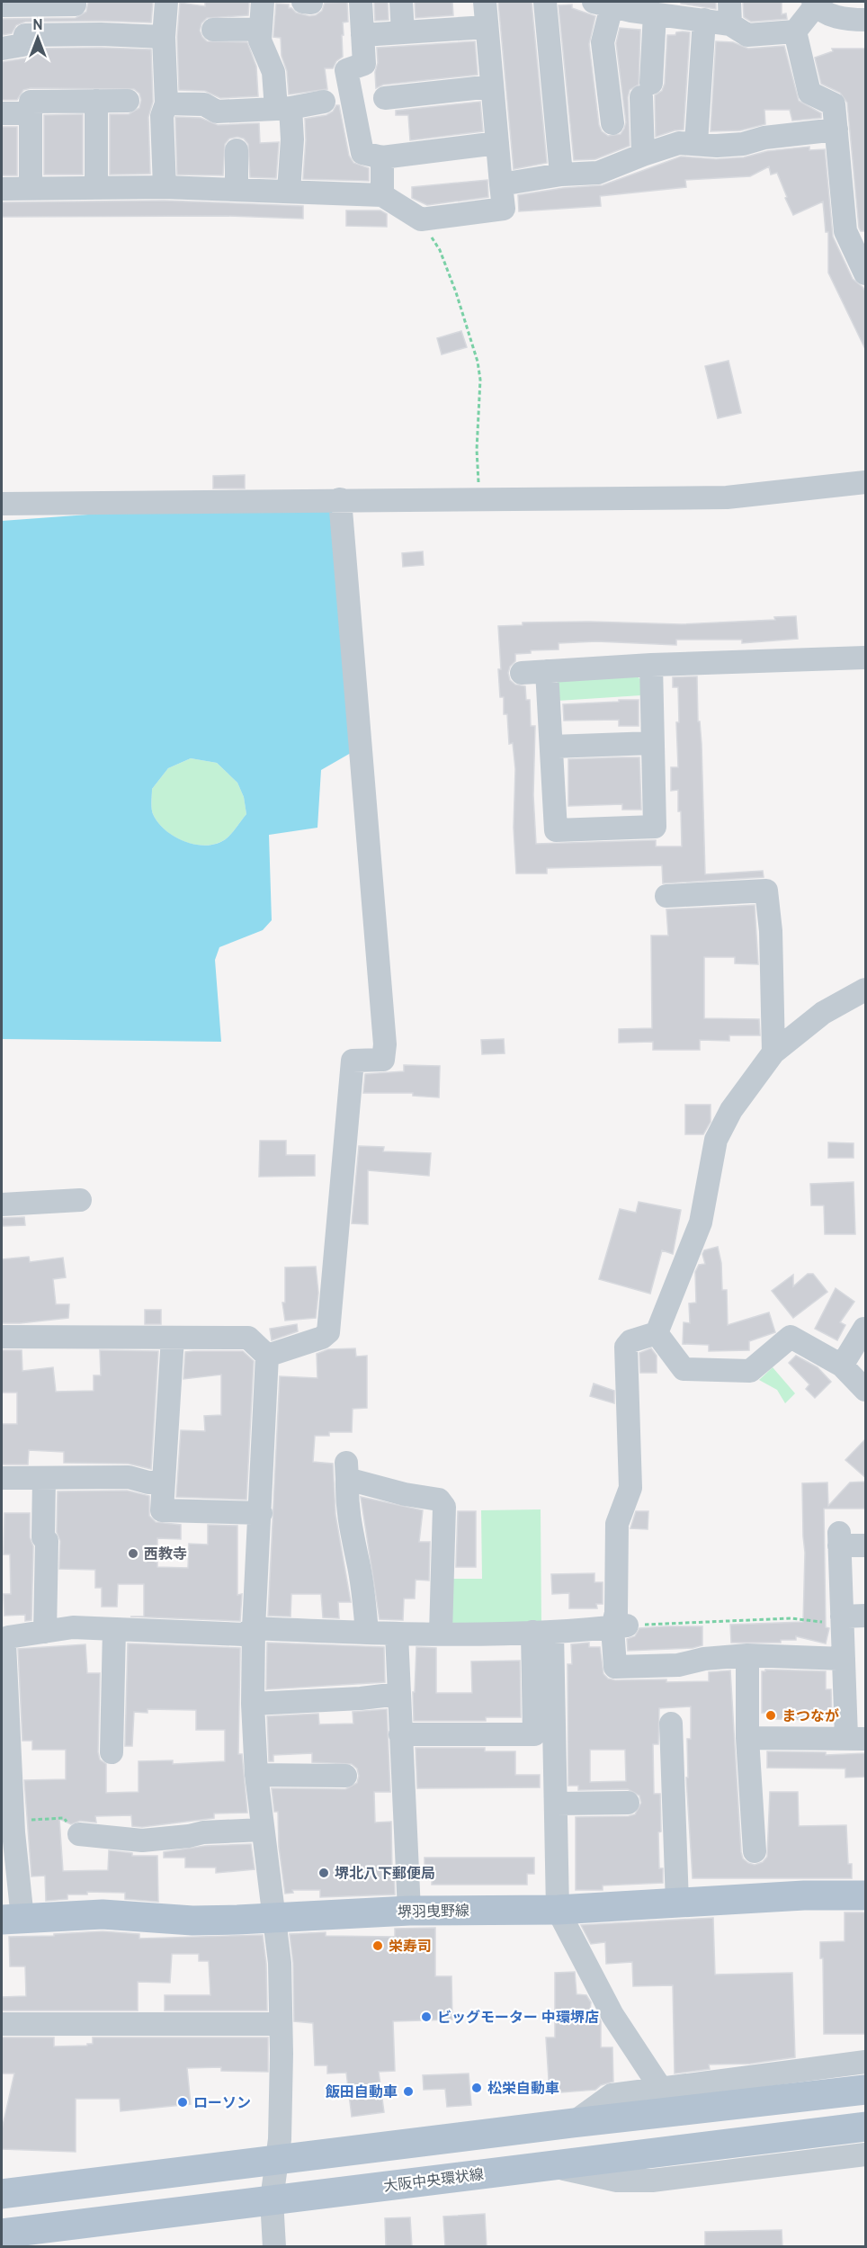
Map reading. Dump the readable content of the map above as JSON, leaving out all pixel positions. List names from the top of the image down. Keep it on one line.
{"streets":{"main road":["堺羽曳野線","大阪中央環状線"]},"places":["西教寺","まつなが","堺北八下郵便局","栄寿司","ビッグモーター 中環堺店","松栄自動車","飯田自動車","ローソン"],"north":"top"}
